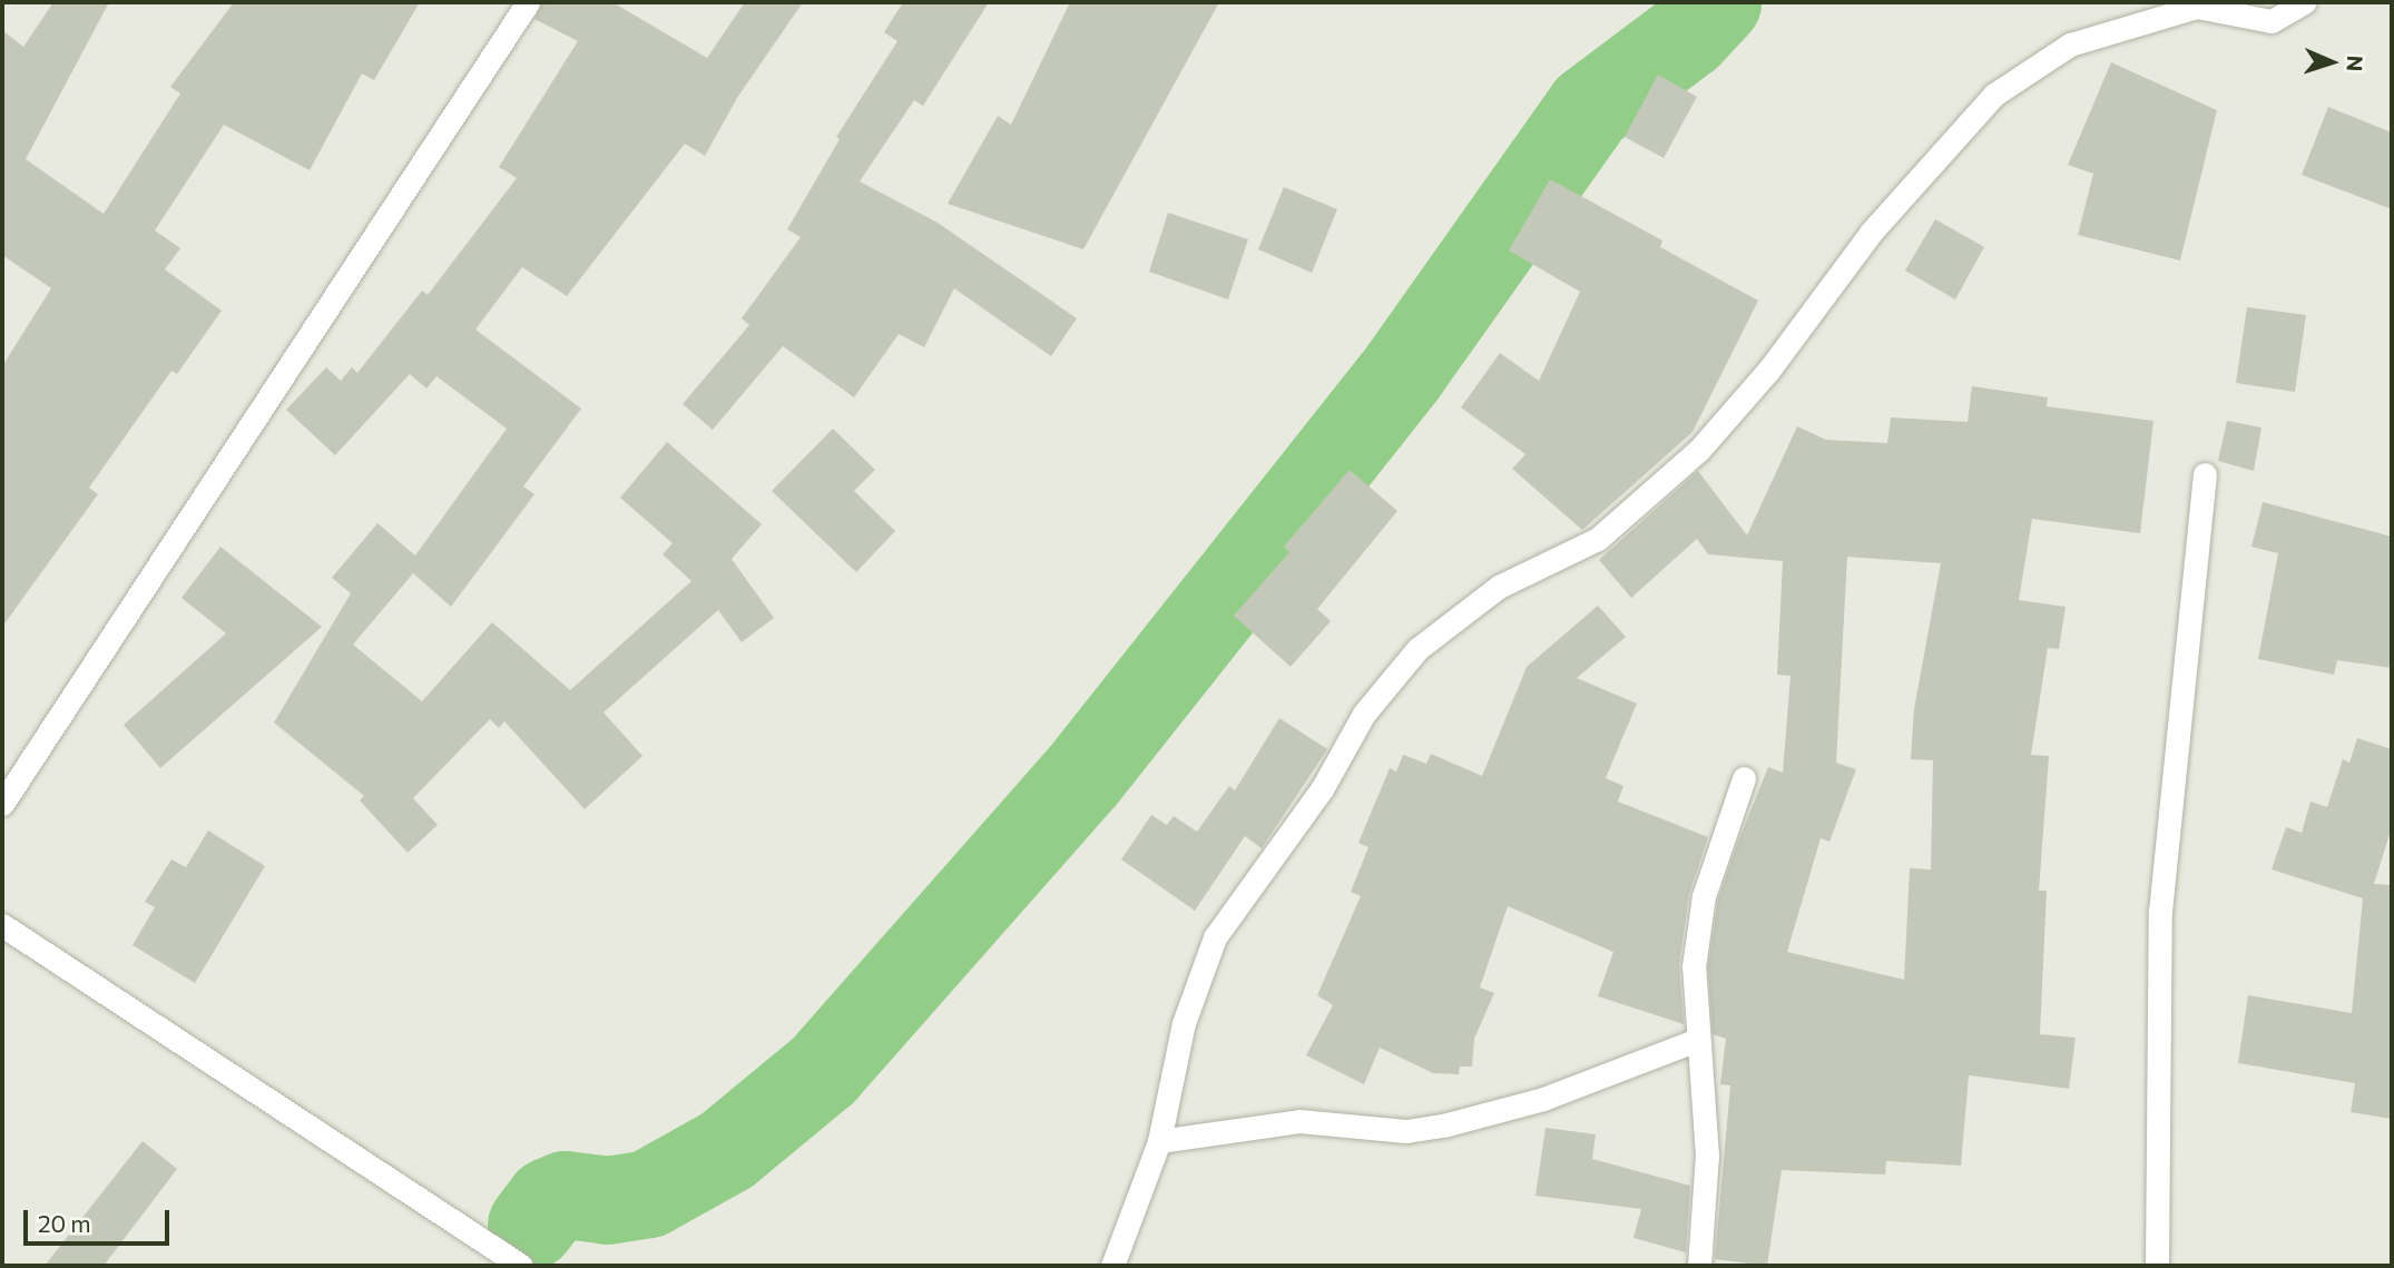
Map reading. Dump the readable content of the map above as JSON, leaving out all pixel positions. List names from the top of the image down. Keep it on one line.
{"scale_bar":"20 m","north":"right"}
